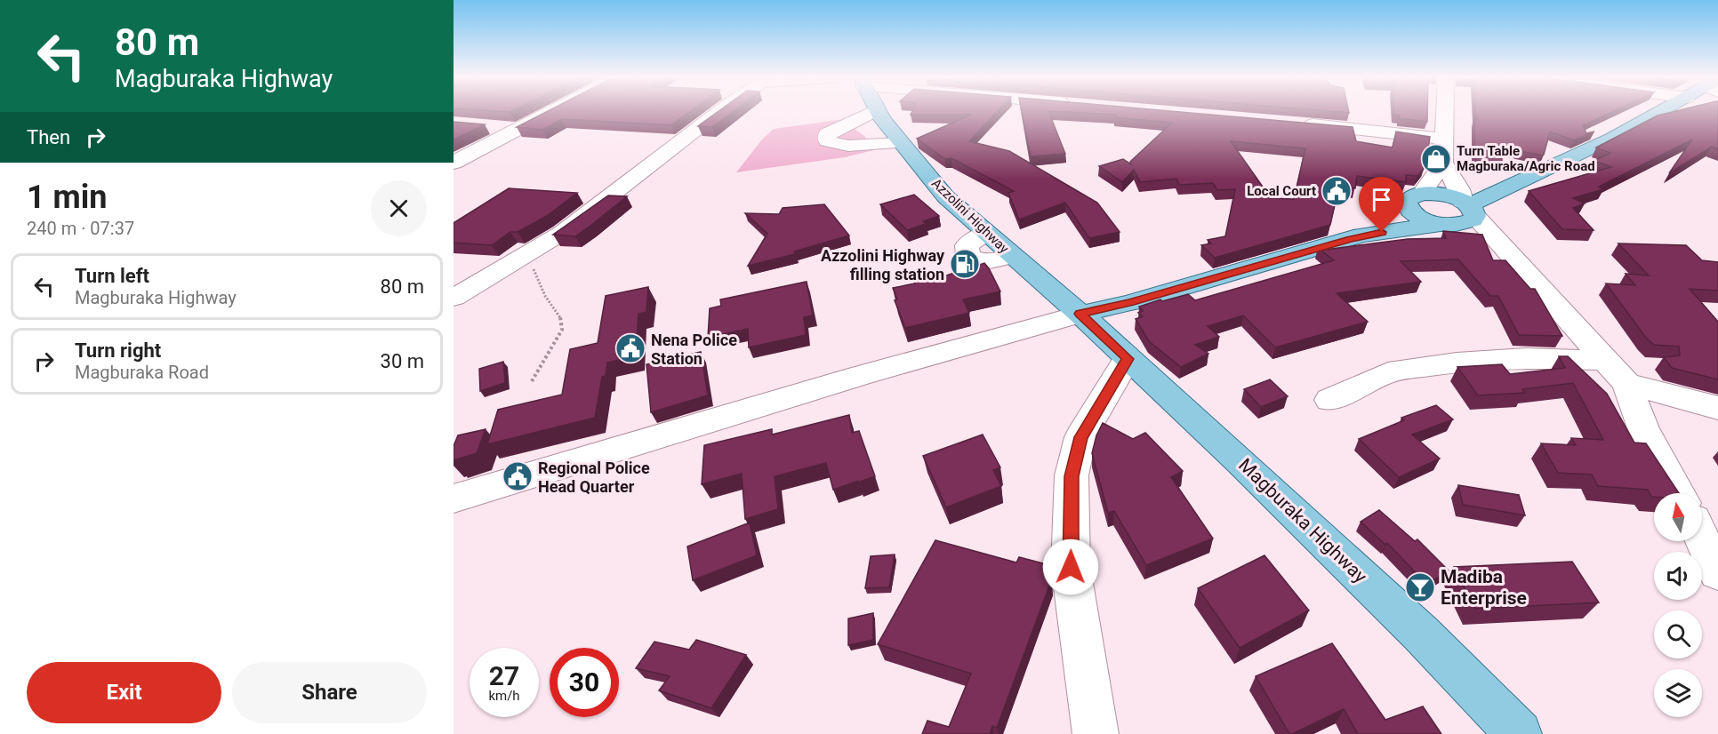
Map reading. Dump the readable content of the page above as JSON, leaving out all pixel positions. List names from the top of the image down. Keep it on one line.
{"streets":{"main road":["Azzolini Highway","Magburaka Highway"]},"crossings":[["Azzolini Highway","Magburaka Highway"]],"places":{"shop":["Turn Table Magburaka/Agric Road"],"public building":["Local Court","Nena Police Station","Regional Police Head Quarter"],"fuel station":["Azzolini Highway filling station"],"bar":["Madiba Enterprise"]},"north":"top","page":{"turn":["80 m","Magburaka Highway"],"then":"Then","heading":["1 min","240 m · 07:37"],"list":[{"name":"Turn left","note":"Magburaka Highway","value":"80 m"},{"name":"Turn right","note":"Magburaka Road","value":"30 m"}],"speed":"27 km/h","limit":"30","buttons":["Exit","Share"]}}
